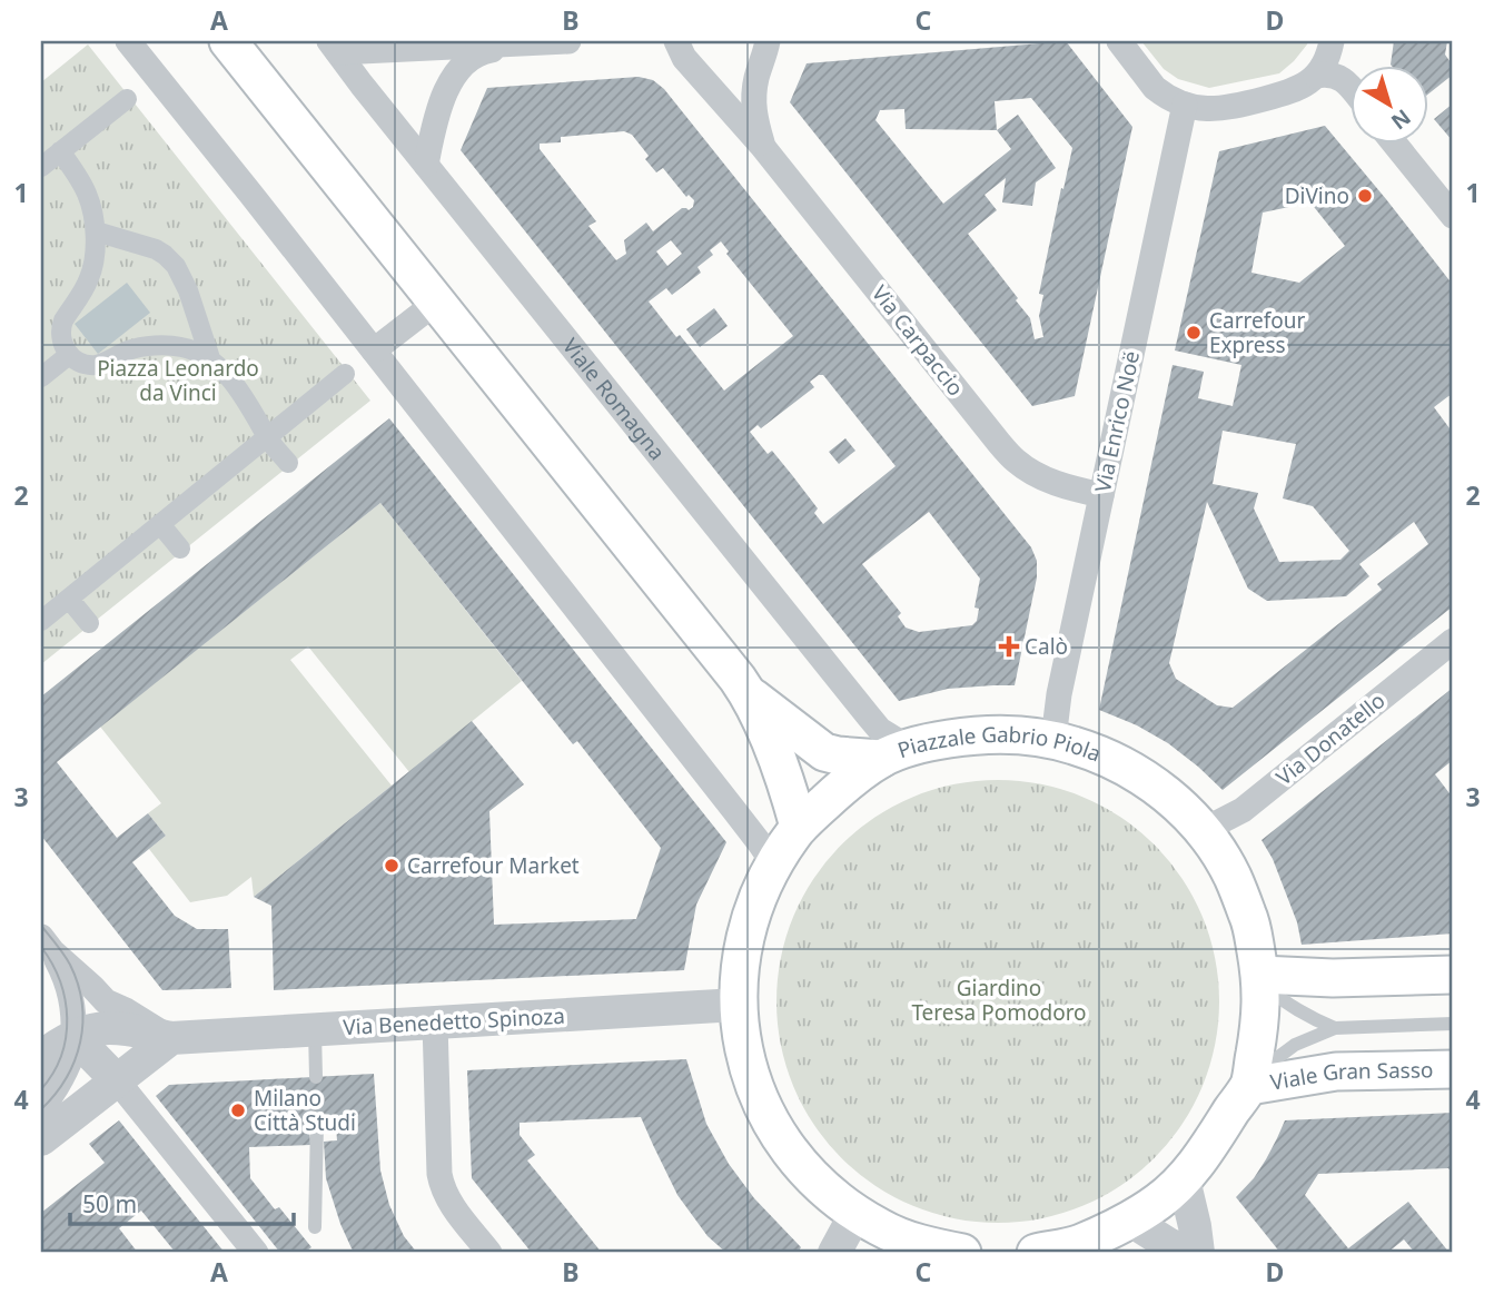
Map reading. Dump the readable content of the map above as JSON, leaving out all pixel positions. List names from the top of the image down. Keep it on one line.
{"streets":{"main road":["Piazzale Gabrio Piola","Viale Gran Sasso"],"street":["Via Carpaccio","Viale Romagna","Via Enrico Noë","Via Donatello","Via Benedetto Spinoza"]},"crossings":[["Via Carpaccio","Via Enrico Noë"],["Viale Romagna","Piazzale Gabrio Piola"],["Via Enrico Noë","Piazzale Gabrio Piola"],["Via Donatello","Piazzale Gabrio Piola"],["Piazzale Gabrio Piola","Via Benedetto Spinoza"],["Piazzale Gabrio Piola","Viale Gran Sasso"]],"parks":["Piazza Leonardo da Vinci","Giardino Teresa Pomodoro"],"places":{"other":["DiVino","Carrefour Express","Carrefour Market","Milano Città Studi"],"health":["Calò"]},"scale_bar":"50 m","north":"bottom right","grid":{"columns":["A","B","C","D"],"rows":["1","2","3","4"]}}
